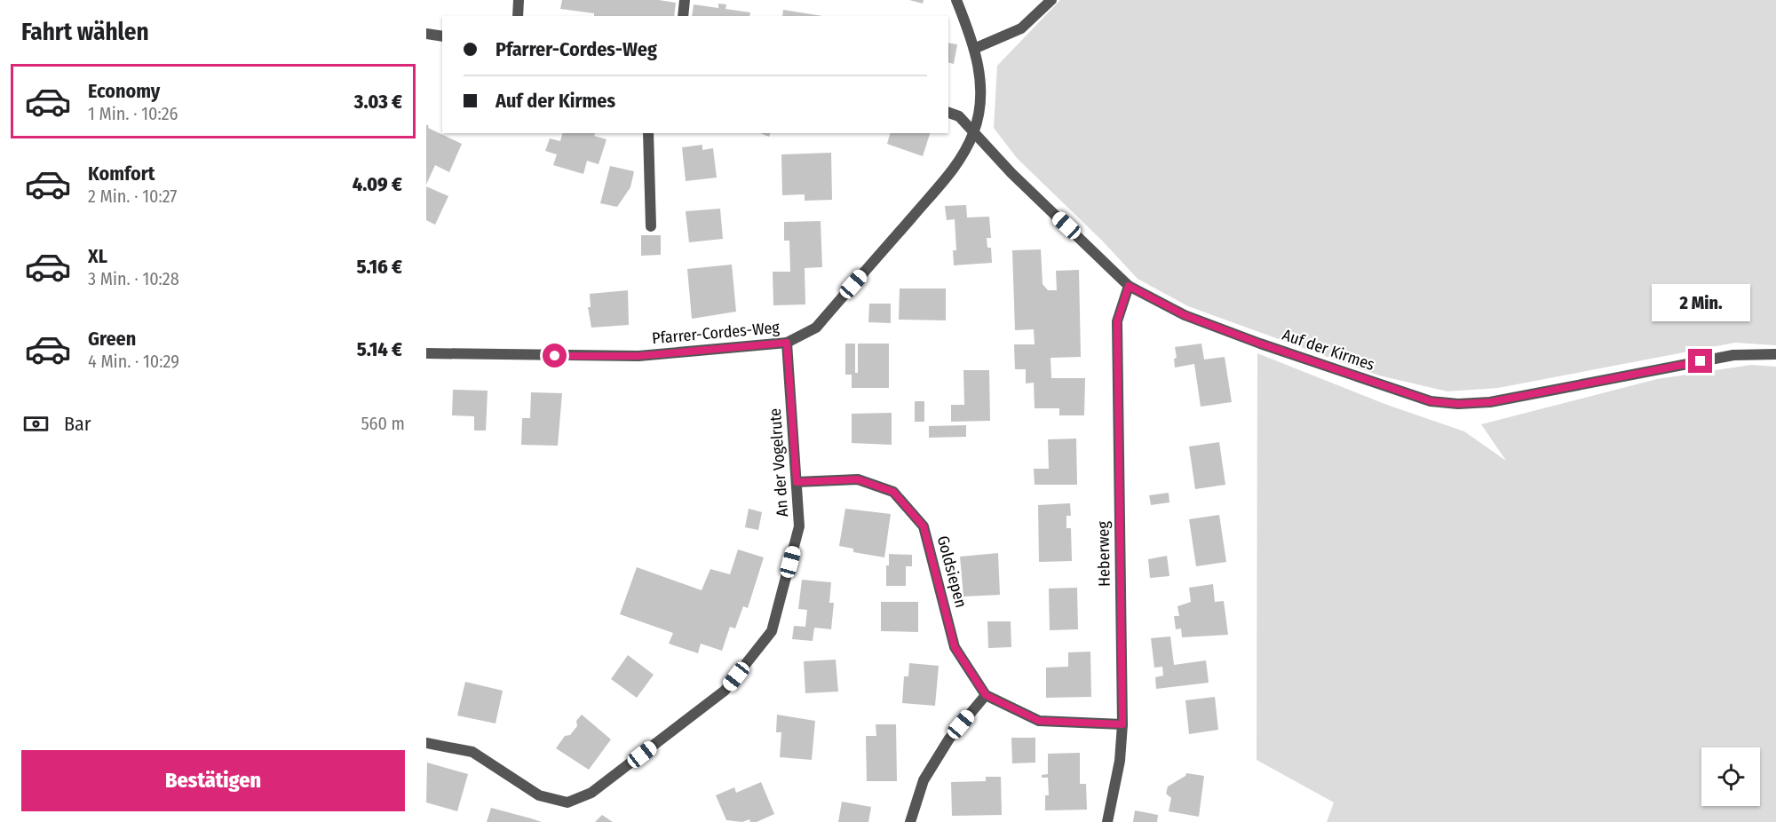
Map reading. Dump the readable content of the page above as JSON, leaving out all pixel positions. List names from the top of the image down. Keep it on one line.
{"streets":{"street":["Pfarrer-Cordes-Weg","Auf der Kirmes","An der Vogelrute","Heberweg","Goldsiepen"]},"crossings":[["Pfarrer-Cordes-Weg","Auf der Kirmes"],["Pfarrer-Cordes-Weg","An der Vogelrute"],["Auf der Kirmes","Heberweg"],["An der Vogelrute","Goldsiepen"]],"page":{"heading":"Fahrt wählen","banner":["Pfarrer-Cordes-Weg","Auf der Kirmes"],"list":[{"name":"Economy","note":"1 Min. · 10:26","value":"3.03 €"},{"name":"Komfort","note":"2 Min. · 10:27","value":"4.09 €"},{"name":"XL","note":"3 Min. · 10:28","value":"5.16 €"},{"name":"Green","note":"4 Min. · 10:29","value":"5.14 €"}],"bubble":"2 Min.","pay":["Bar","560 m"],"buttons":"Bestätigen"}}
